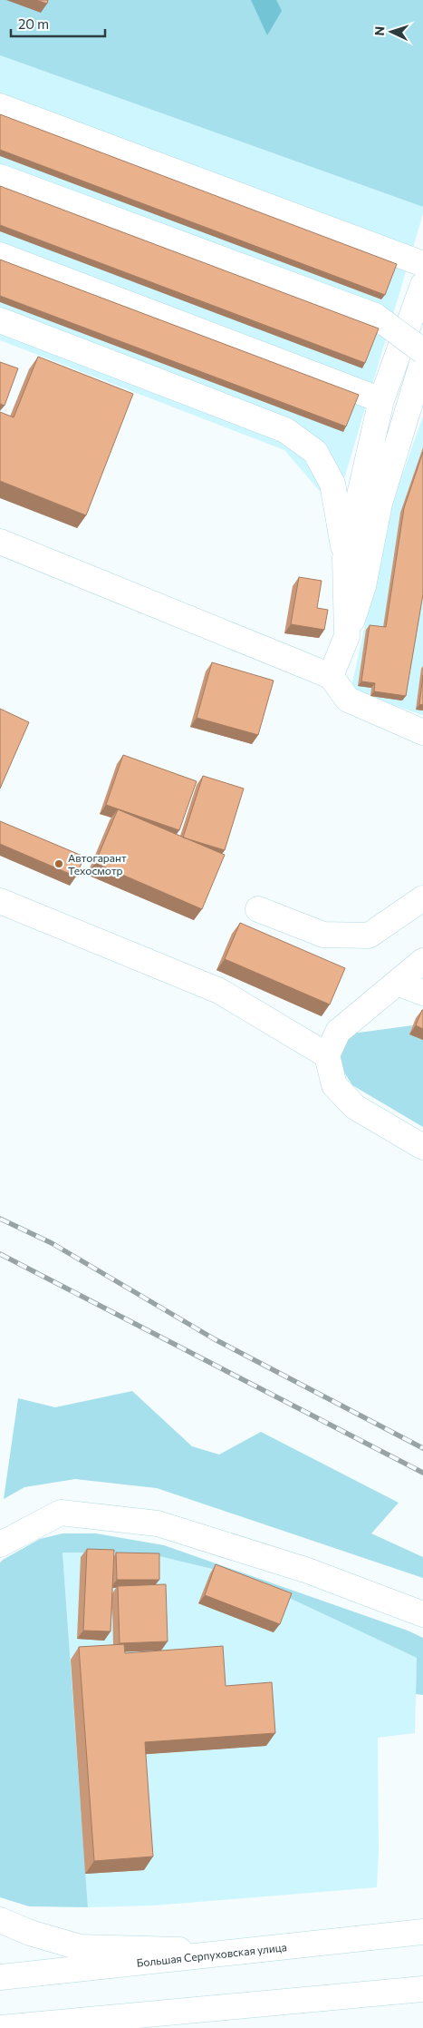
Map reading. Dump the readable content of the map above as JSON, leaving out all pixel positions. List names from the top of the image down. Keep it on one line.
{"streets":{"street":["Большая Серпуховская улица"]},"places":["Автогарант Техосмотр"],"scale_bar":"20 m","north":"left"}
